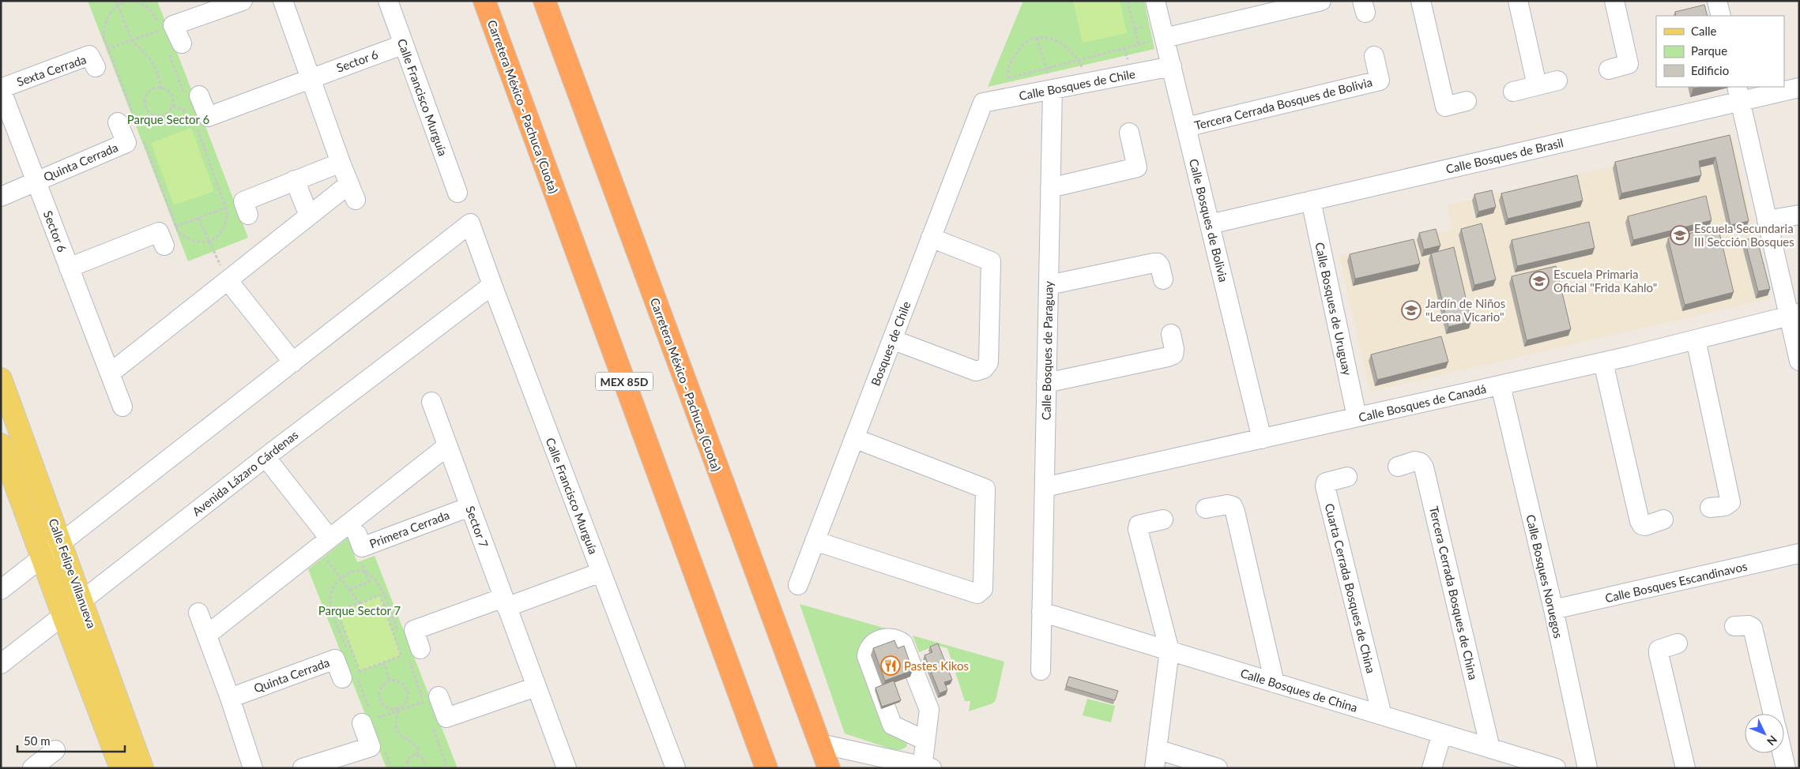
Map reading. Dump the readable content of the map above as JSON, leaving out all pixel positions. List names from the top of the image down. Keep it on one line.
{"streets":{"highway":["Carretera México - Pachuca (Cuota)","MEX 85D"],"main road":["Calle Felipe Villanueva"],"street":["Sector 6","Sexta Cerrada","Calle Bosques de Chile","Calle Francisco Murguía","Tercera Cerrada Bosques de Bolivia","Calle Bosques de Brasil","Quinta Cerrada","Calle Bosques de Bolivia","Calle Bosques de Uruguay","Bosques de Chile","Calle Bosques de Paraguay","Calle Bosques de Canadá","Avenida Lázaro Cárdenas","Sector 7","Primera Cerrada","Calle Bosques Noruegos","Calle Bosques Escandinavos","Cuarta Cerrada Bosques de China","Tercera Cerrada Bosques de China","Calle Bosques de China"]},"crossings":[["Sector 6","Sexta Cerrada"],["Sector 6","Calle Francisco Murguía"],["Sector 6","Quinta Cerrada"],["Calle Bosques de Chile","Calle Bosques de Bolivia"],["Calle Bosques de Chile","Bosques de Chile"],["Calle Bosques de Chile","Calle Bosques de Paraguay"],["Calle Francisco Murguía","Avenida Lázaro Cárdenas"],["Tercera Cerrada Bosques de Bolivia","Calle Bosques de Bolivia"],["Calle Bosques de Brasil","Calle Bosques de Bolivia"],["Calle Bosques de Brasil","Calle Bosques de Uruguay"],["Calle Bosques de Bolivia","Calle Bosques de Canadá"],["Calle Bosques de Uruguay","Calle Bosques de Canadá"],["Calle Bosques de Paraguay","Calle Bosques de Canadá"],["Calle Bosques de Paraguay","Calle Bosques de China"],["Calle Bosques de Canadá","Calle Bosques Noruegos"],["Avenida Lázaro Cárdenas","Calle Felipe Villanueva"],["Sector 7","Primera Cerrada"],["Calle Bosques Noruegos","Calle Bosques Escandinavos"],["Cuarta Cerrada Bosques de China","Calle Bosques de China"],["Tercera Cerrada Bosques de China","Calle Bosques de China"]],"parks":["Parque Sector 6","Parque Sector 7"],"places":{"school or university":["Escuela Secundaria III Sección Bosques","Escuela Primaria Oficial \"Frida Kahlo\"","Jardín de Niños \"Leona Vicario\""],"restaurant":["Pastes Kikos"]},"legend":["Calle","Parque","Edificio"],"scale_bar":"50 m","north":"bottom right"}
